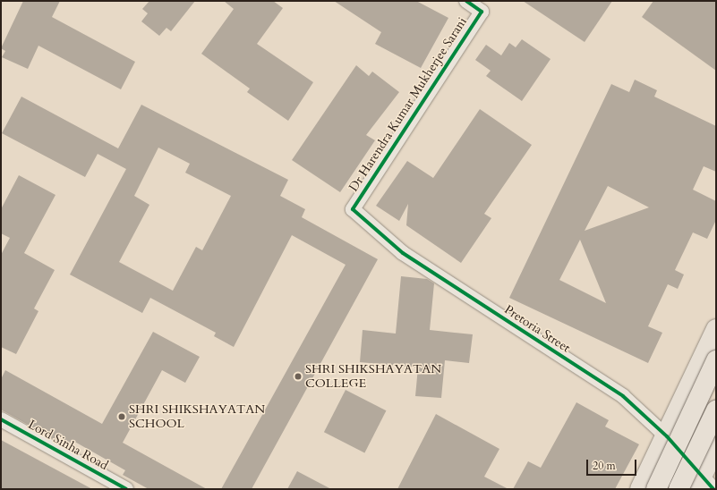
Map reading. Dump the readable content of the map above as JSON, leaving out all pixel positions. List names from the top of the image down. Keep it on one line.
{"streets":{"street":["Dr Harendra Kumar Mukherjee Sarani","Pretoria Street","Lord Sinha Road"]},"crossings":[["Dr Harendra Kumar Mukherjee Sarani","Pretoria Street"]],"places":["SHRI SHIKSHAYATAN COLLEGE","SHRI SHIKSHAYATAN SCHOOL"],"scale_bar":"20 m"}
